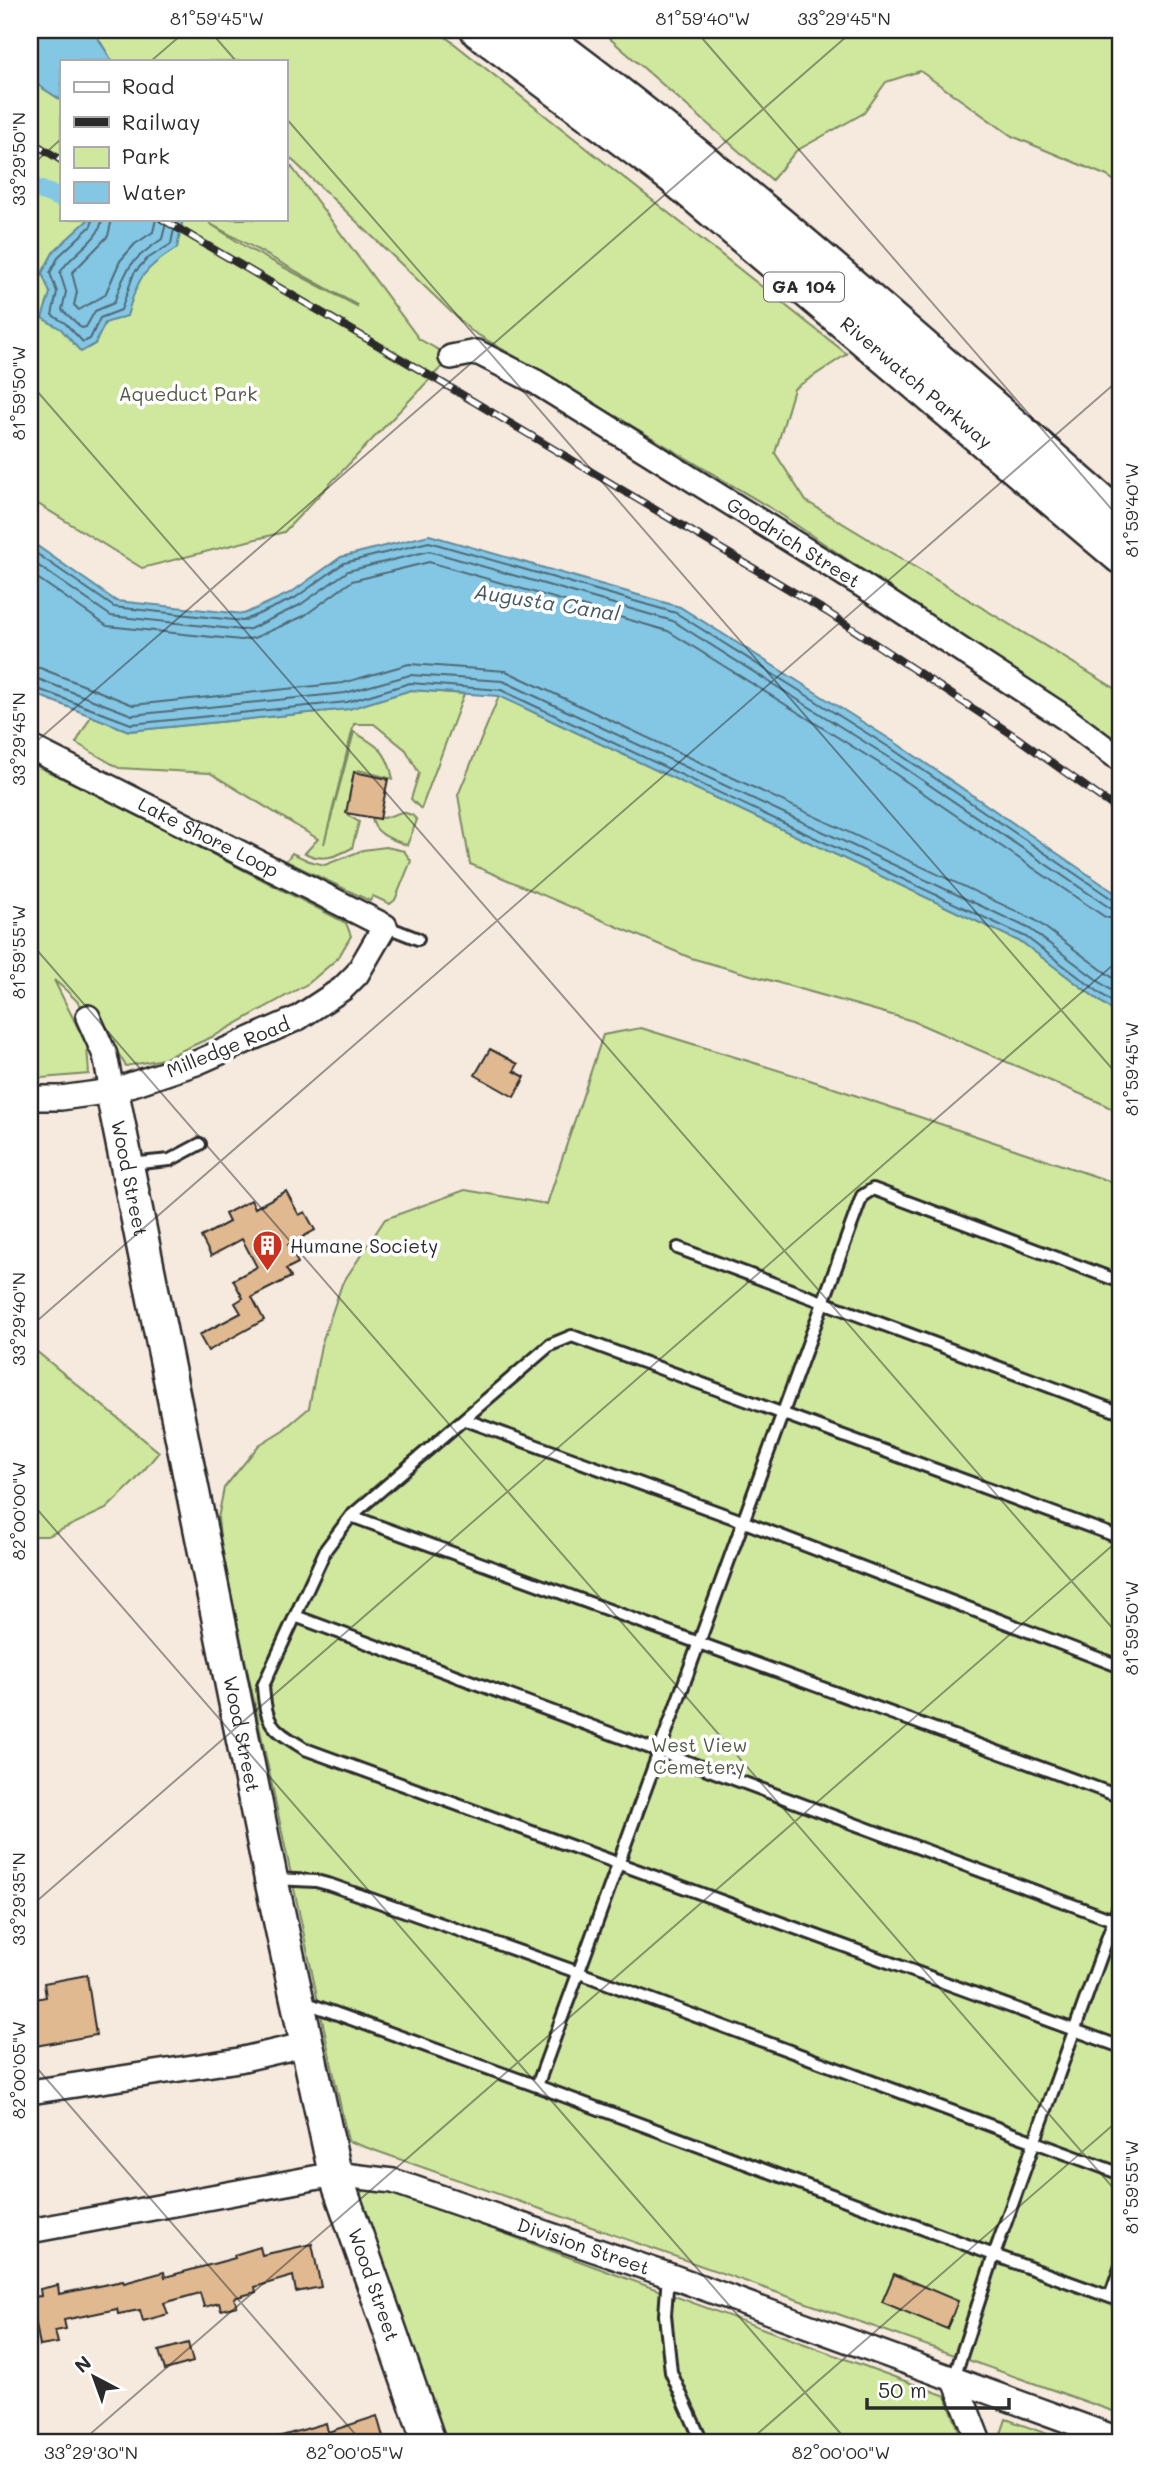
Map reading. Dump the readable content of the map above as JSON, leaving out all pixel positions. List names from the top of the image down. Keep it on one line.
{"streets":{"main road":["GA 104","Riverwatch Parkway"],"street":["Goodrich Street","Lake Shore Loop","Milledge Road","Wood Street","Division Street"]},"crossings":[["Lake Shore Loop","Milledge Road"],["Milledge Road","Wood Street"],["Wood Street","Division Street"]],"water":["Augusta Canal"],"parks":["Aqueduct Park","West View Cemetery"],"places":{"building":["Humane Society"]},"legend":["Road","Railway","Park","Water"],"scale_bar":"50 m","north":"top left","coordinates":["81°59'45\"W","81°59'40\"W","33°29'45\"N","33°29'50\"N","81°59'50\"W","81°59'55\"W","33°29'40\"N","82°00'00\"W","33°29'35\"N","82°00'05\"W","33°29'30\"N"]}
